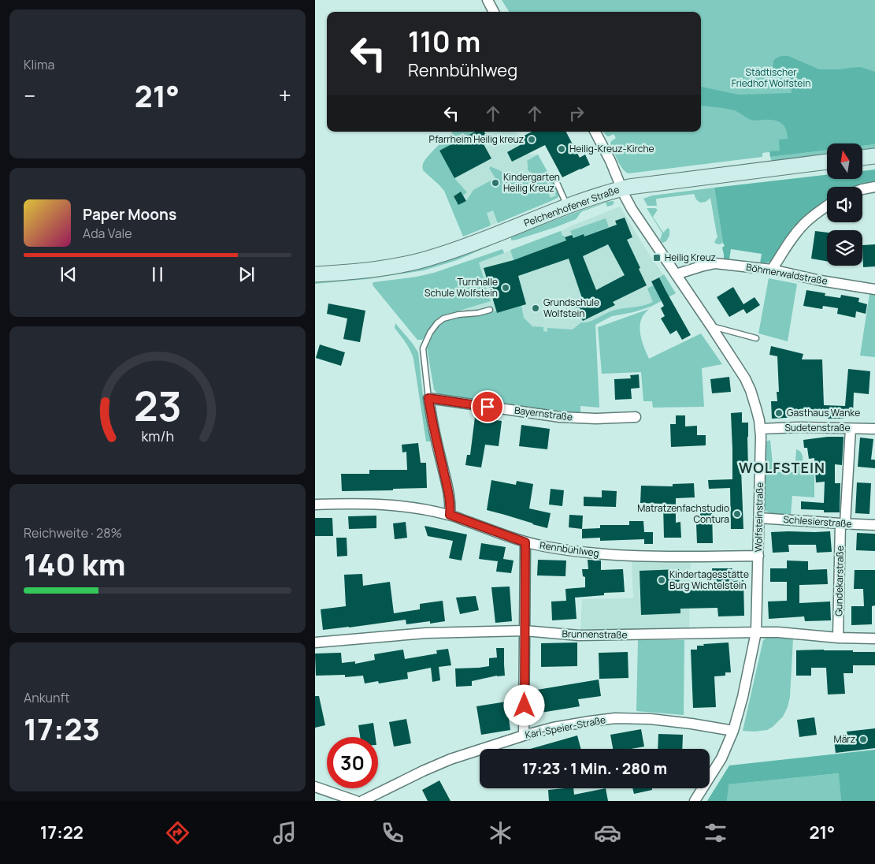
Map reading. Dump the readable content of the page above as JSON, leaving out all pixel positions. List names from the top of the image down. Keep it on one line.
{"streets":{"main road":["Pelchenhofener Straße"],"street":["Böhmerwaldstraße","Bayernstraße","Sudetenstraße","Wolfsteinstraße","Schlesierstraße","Rennbühlweg","Gundekarstraße","Brunnenstraße","Karl-Speier-Straße"]},"crossings":[["Pelchenhofener Straße","Wolfsteinstraße"],["Böhmerwaldstraße","Wolfsteinstraße"],["Sudetenstraße","Wolfsteinstraße"],["Sudetenstraße","Gundekarstraße"],["Wolfsteinstraße","Schlesierstraße"],["Wolfsteinstraße","Rennbühlweg"],["Wolfsteinstraße","Brunnenstraße"],["Wolfsteinstraße","Karl-Speier-Straße"],["Schlesierstraße","Gundekarstraße"],["Gundekarstraße","Brunnenstraße"]],"districts":["WOLFSTEIN"],"parks":["Städtischer Friedhof Wolfstein"],"places":{"other":["Pfarrheim Heilig kreuz","Heilig-Kreuz-Kirche","Kindergarten Heilig Kreuz","Turnhalle Schule Wolfstein","Grundschule Wolfstein","Gasthaus Wanke","Matratzenfachstudio Contura","Kindertagesstätte Burg Wichtelstein","März"],"transit":["Heilig Kreuz"]},"north":"top","page":{"tile":["Klima",["Reichweite · 28%","140 km"],["Ankunft","17:23"]],"turn":["110 m","Rennbühlweg"],"heat":["−","21°","+"],"song":["Paper Moons","Ada Vale"],"limit":"30","trip":"17:23 · 1 Min. · 280 m","tabs":["17:22","21°"],"gauge":["23","km/h"]}}
